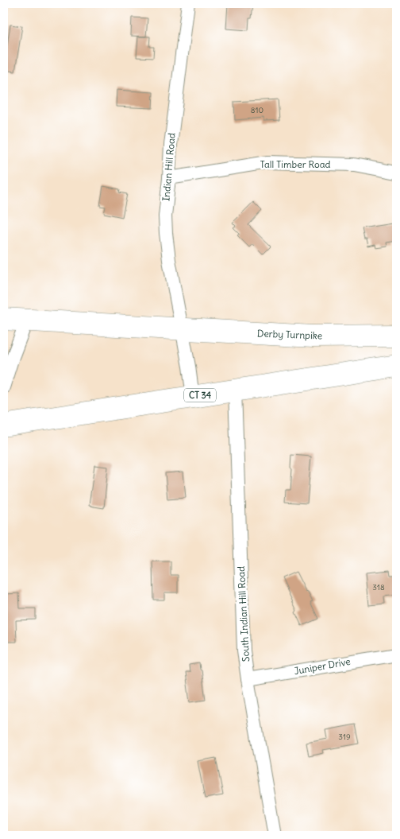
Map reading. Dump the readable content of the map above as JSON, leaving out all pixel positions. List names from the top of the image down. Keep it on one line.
{"streets":{"highway":["Derby Turnpike","CT 34"],"street":["Tall Timber Road","Indian Hill Road","South Indian Hill Road","Juniper Drive"]},"crossings":[["Tall Timber Road","Indian Hill Road"],["Indian Hill Road","Derby Turnpike"],["CT 34","South Indian Hill Road"],["South Indian Hill Road","Juniper Drive"]],"house_numbers":["810","318","319"]}
